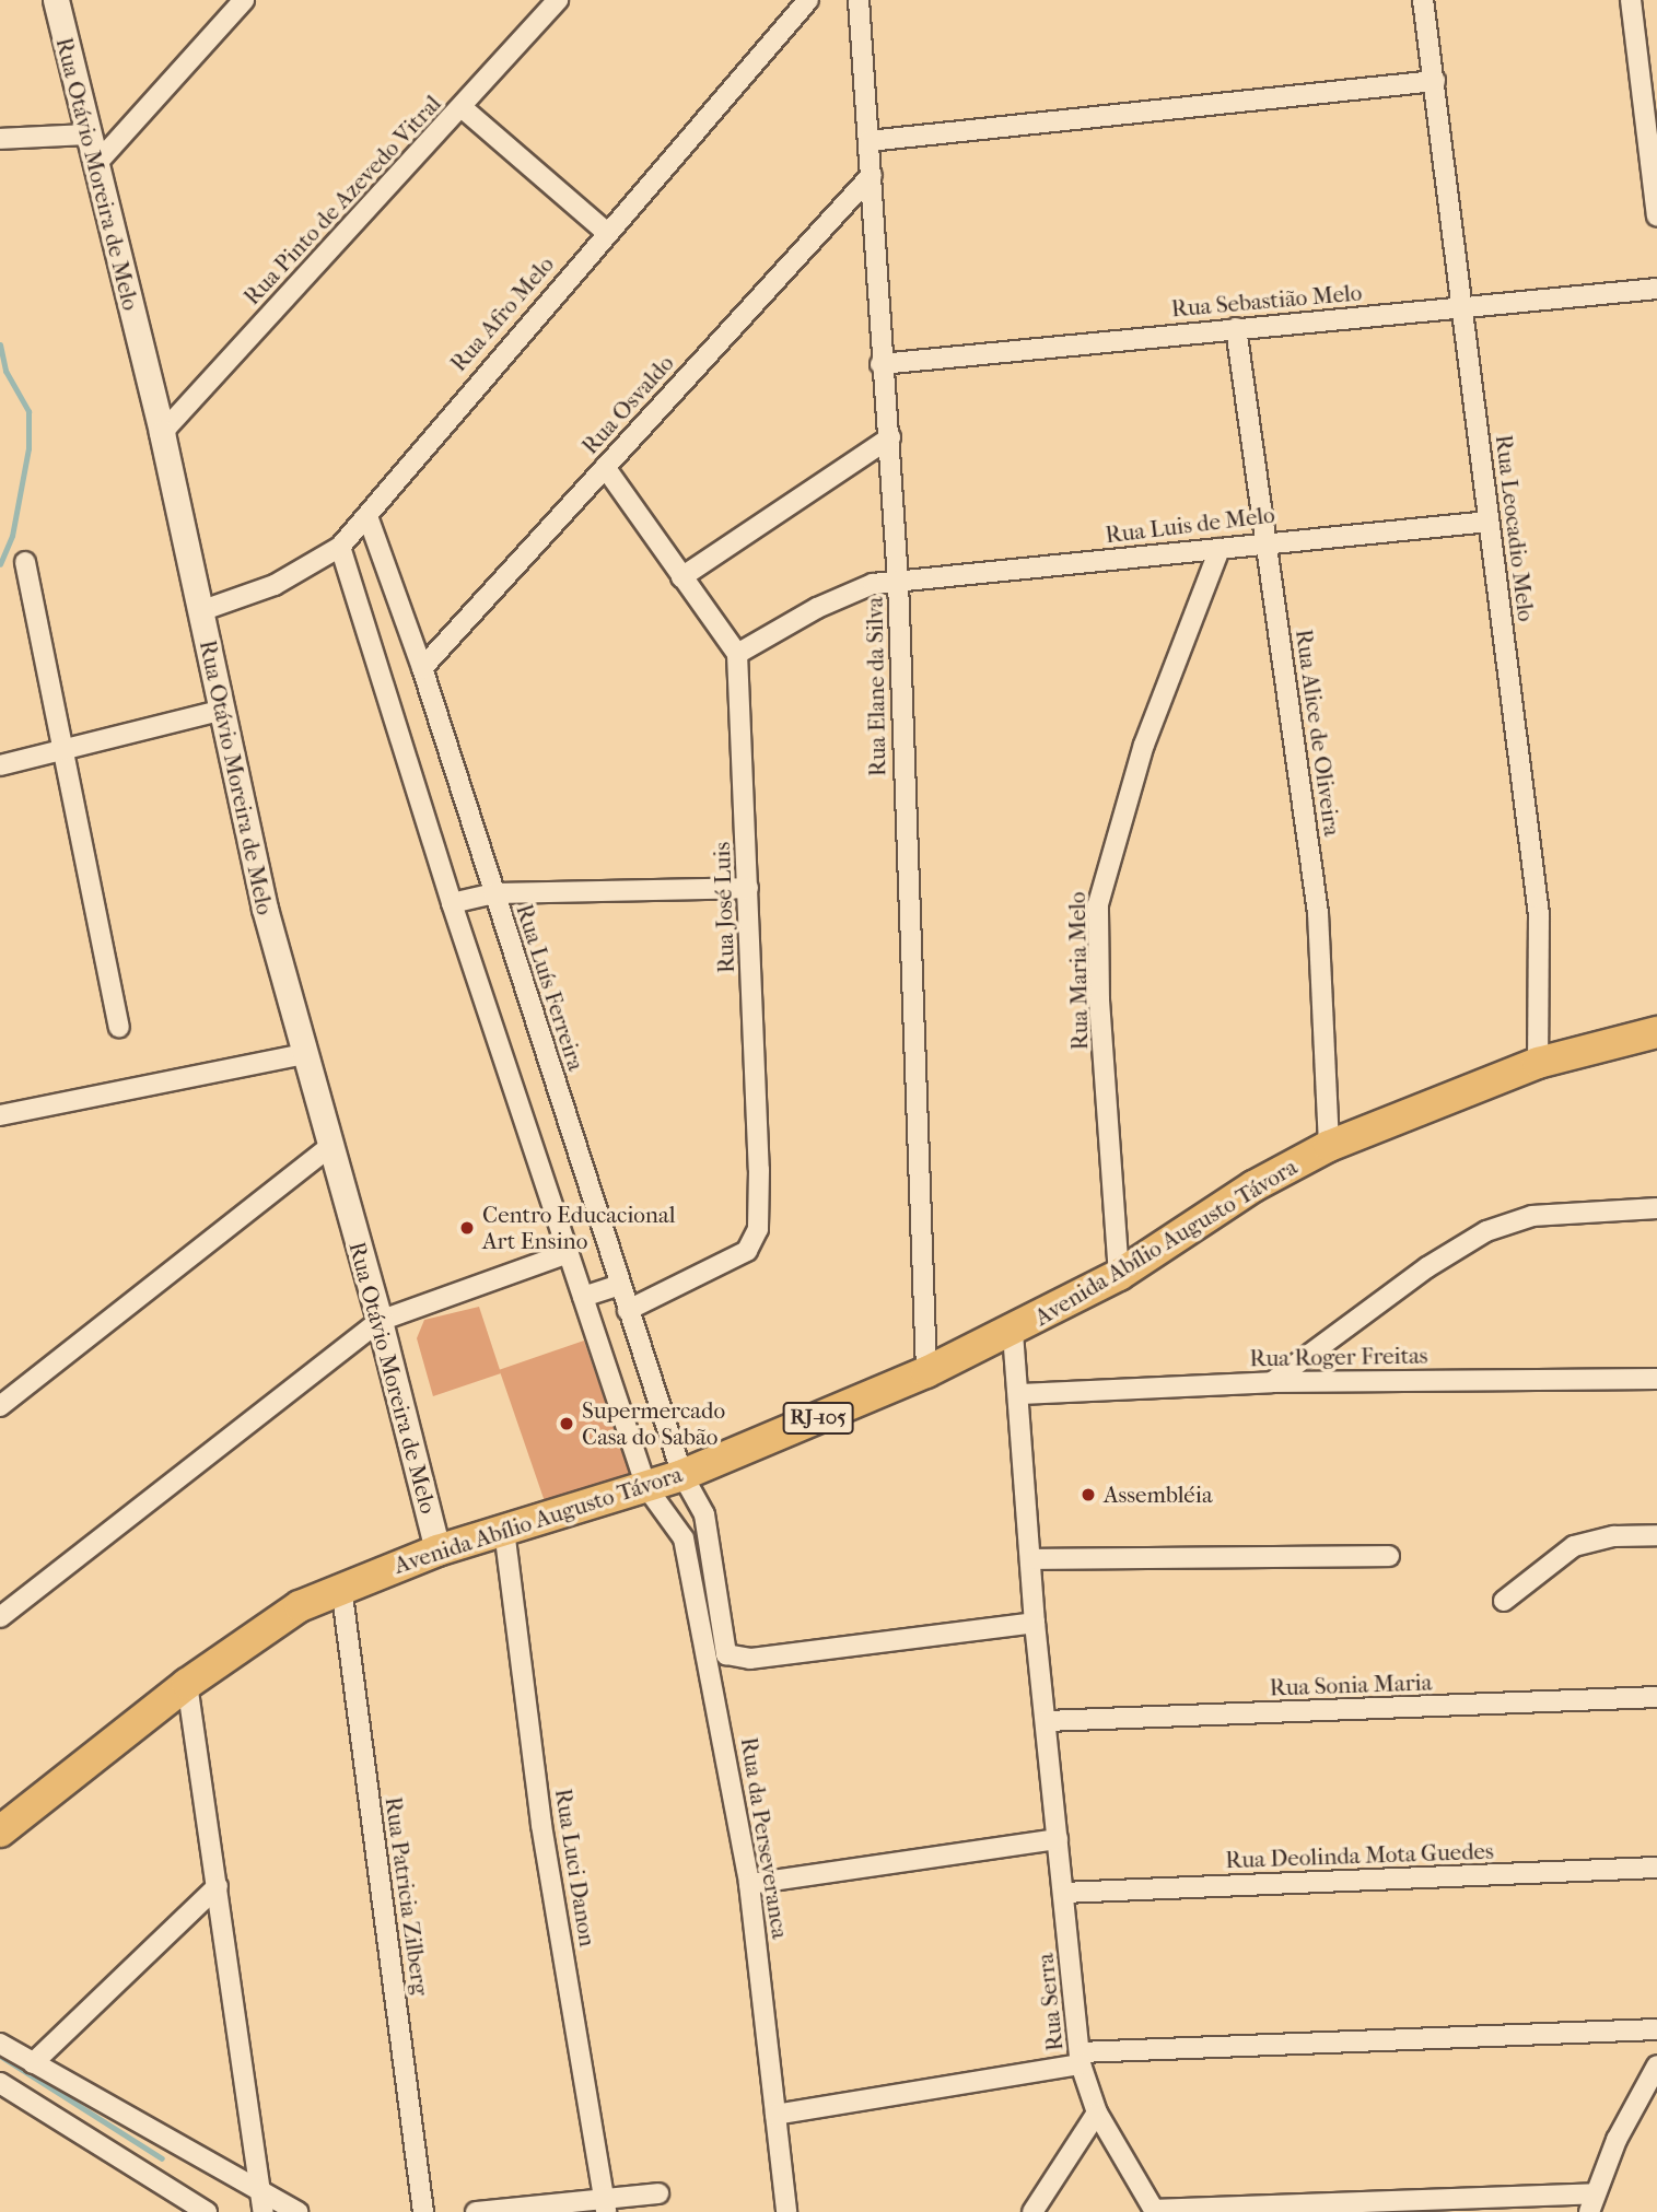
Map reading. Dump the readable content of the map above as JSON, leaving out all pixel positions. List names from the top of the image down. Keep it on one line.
{"streets":{"main road":["Avenida Abílio Augusto Távora","RJ-105"],"street":["Rua Otávio Moreira de Melo","Rua Pinto de Azevedo Vitral","Rua Sebastião Melo","Rua Afro Melo","Rua Osvaldo","Rua Luis de Melo","Rua Leocadio Melo","Rua Elane da Silva","Rua Alice de Oliveira","Rua José Luis","Rua Maria Melo","Rua Luís Ferreira","Rua Roger Freitas","Rua Sonia Maria","Rua da Perseveranca","Rua Deolinda Mota Guedes","Rua Luci Danon","Rua Patricia Zilberg","Rua Serra"]},"crossings":[["Rua Otávio Moreira de Melo","Rua Pinto de Azevedo Vitral"],["Rua Otávio Moreira de Melo","Rua Afro Melo"],["Rua Otávio Moreira de Melo","Avenida Abílio Augusto Távora"],["Rua Sebastião Melo","Rua Leocadio Melo"],["Rua Sebastião Melo","Rua Elane da Silva"],["Rua Sebastião Melo","Rua Alice de Oliveira"],["Rua Afro Melo","Rua Luís Ferreira"],["Rua Osvaldo","Rua Elane da Silva"],["Rua Osvaldo","Rua Luís Ferreira"],["Rua Luis de Melo","Rua Leocadio Melo"],["Rua Luis de Melo","Rua Elane da Silva"],["Rua Luis de Melo","Rua Alice de Oliveira"],["Rua Luis de Melo","Rua José Luis"],["Rua Luis de Melo","Rua Maria Melo"],["Rua Leocadio Melo","Avenida Abílio Augusto Távora"],["Rua Elane da Silva","Avenida Abílio Augusto Távora"],["Rua Alice de Oliveira","Avenida Abílio Augusto Távora"],["Rua José Luis","Rua Luís Ferreira"],["Rua Maria Melo","Avenida Abílio Augusto Távora"],["Rua Luís Ferreira","Avenida Abílio Augusto Távora"],["Rua Luís Ferreira","Rua Serra"],["Avenida Abílio Augusto Távora","Rua da Perseveranca"],["Avenida Abílio Augusto Távora","Rua Luci Danon"],["Avenida Abílio Augusto Távora","Rua Patricia Zilberg"],["Avenida Abílio Augusto Távora","Rua Serra"],["Rua Roger Freitas","Rua Serra"],["Rua Sonia Maria","Rua Serra"],["Rua Deolinda Mota Guedes","Rua Serra"]],"places":["Centro Educacional Art Ensino","Supermercado Casa do Sabão","Assembléia"]}
